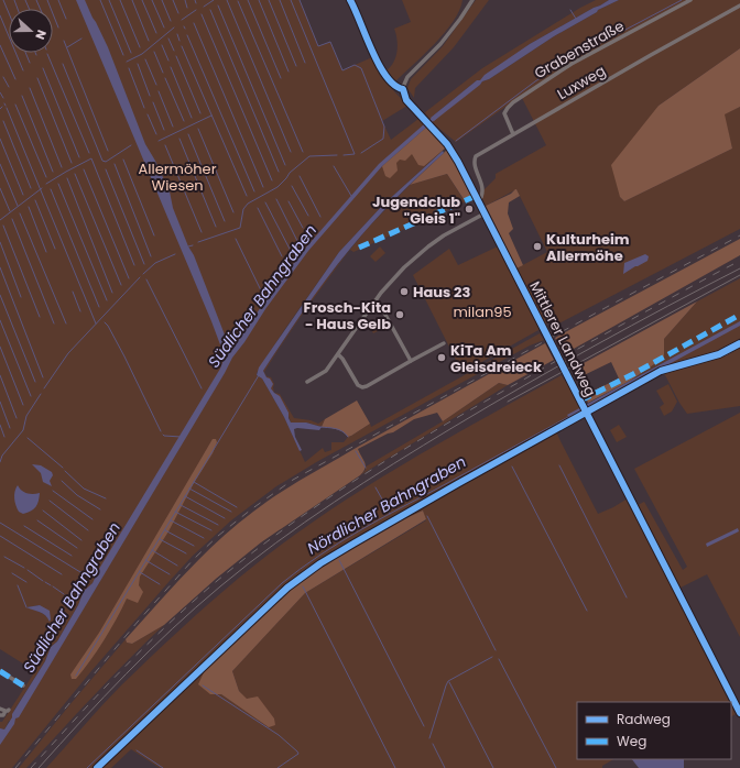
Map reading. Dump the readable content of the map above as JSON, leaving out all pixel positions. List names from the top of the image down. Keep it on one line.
{"streets":{"street":["Grabenstraße","Luxweg","Mittlerer Landweg"]},"crossings":[["Grabenstraße","Luxweg"],["Luxweg","Mittlerer Landweg"]],"water":["Südlicher Bahngraben","Nördlicher Bahngraben"],"parks":["Allermöher Wiesen","milan95"],"places":["Jugendclub \"Gleis 1\"","Kulturheim Allermöhe","Haus 23","Frosch-Kita - Haus Gelb","KiTa Am Gleisdreieck"],"legend":["Radweg","Weg"],"north":"right"}
